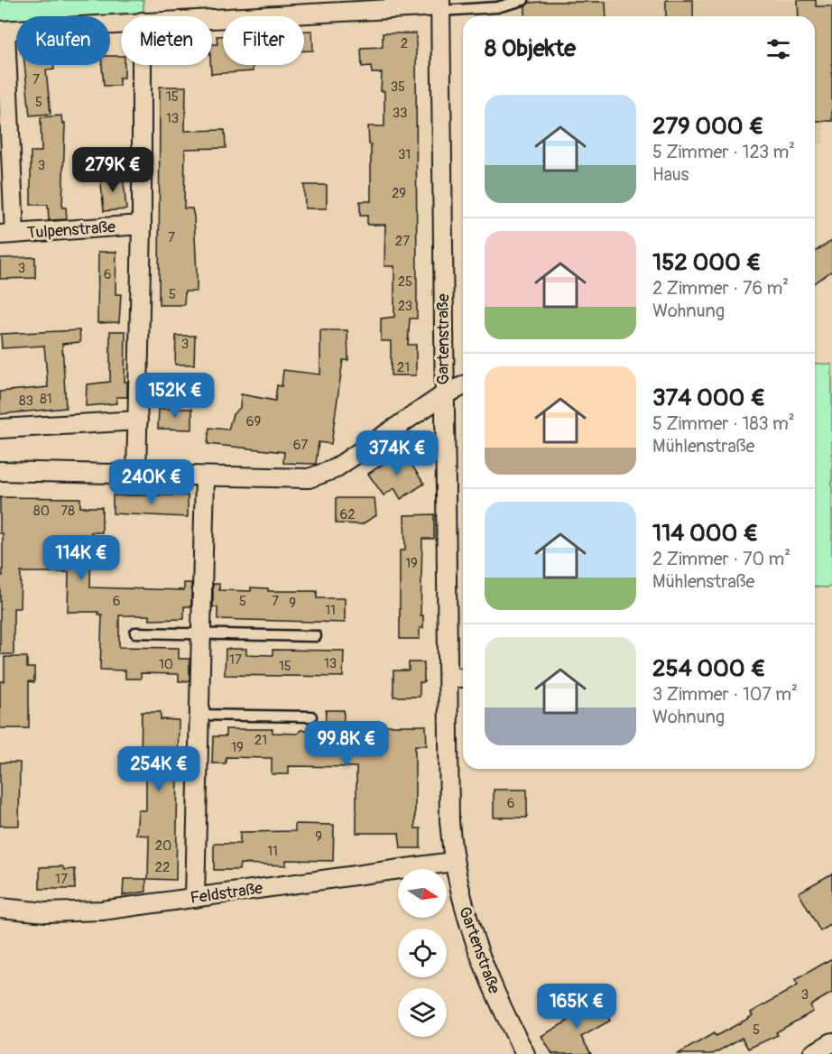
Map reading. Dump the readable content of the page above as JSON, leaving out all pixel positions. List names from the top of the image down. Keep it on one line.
{"streets":{"street":["Tulpenstraße","Gartenstraße","Feldstraße"]},"crossings":[["Gartenstraße","Feldstraße"]],"house_numbers":["2","7","35","15","5","33","13","31","3","29","7","27","3","6","25","5","23","3","21","81","83","69","67","80","78","62","19","6","5","7","9","11","17","13","10","15","21","19","6","9","20","11","22","17","3","5"],"north":"right","page":{"chip":["Kaufen","Mieten","Filter"],"heading":"8 Objekte","list":[{"name":"279 000 €","note":"5 Zimmer · 123 m² · Haus"},{"name":"152 000 €","note":"2 Zimmer · 76 m² · Wohnung"},{"name":"374 000 €","note":"5 Zimmer · 183 m² · Mühlenstraße"},{"name":"114 000 €","note":"2 Zimmer · 70 m² · Mühlenstraße"},{"name":"254 000 €","note":"3 Zimmer · 107 m² · Wohnung"}],"price":["279K €","152K €","374K €","240K €","114K €","99.8K €","254K €","165K €"]}}
